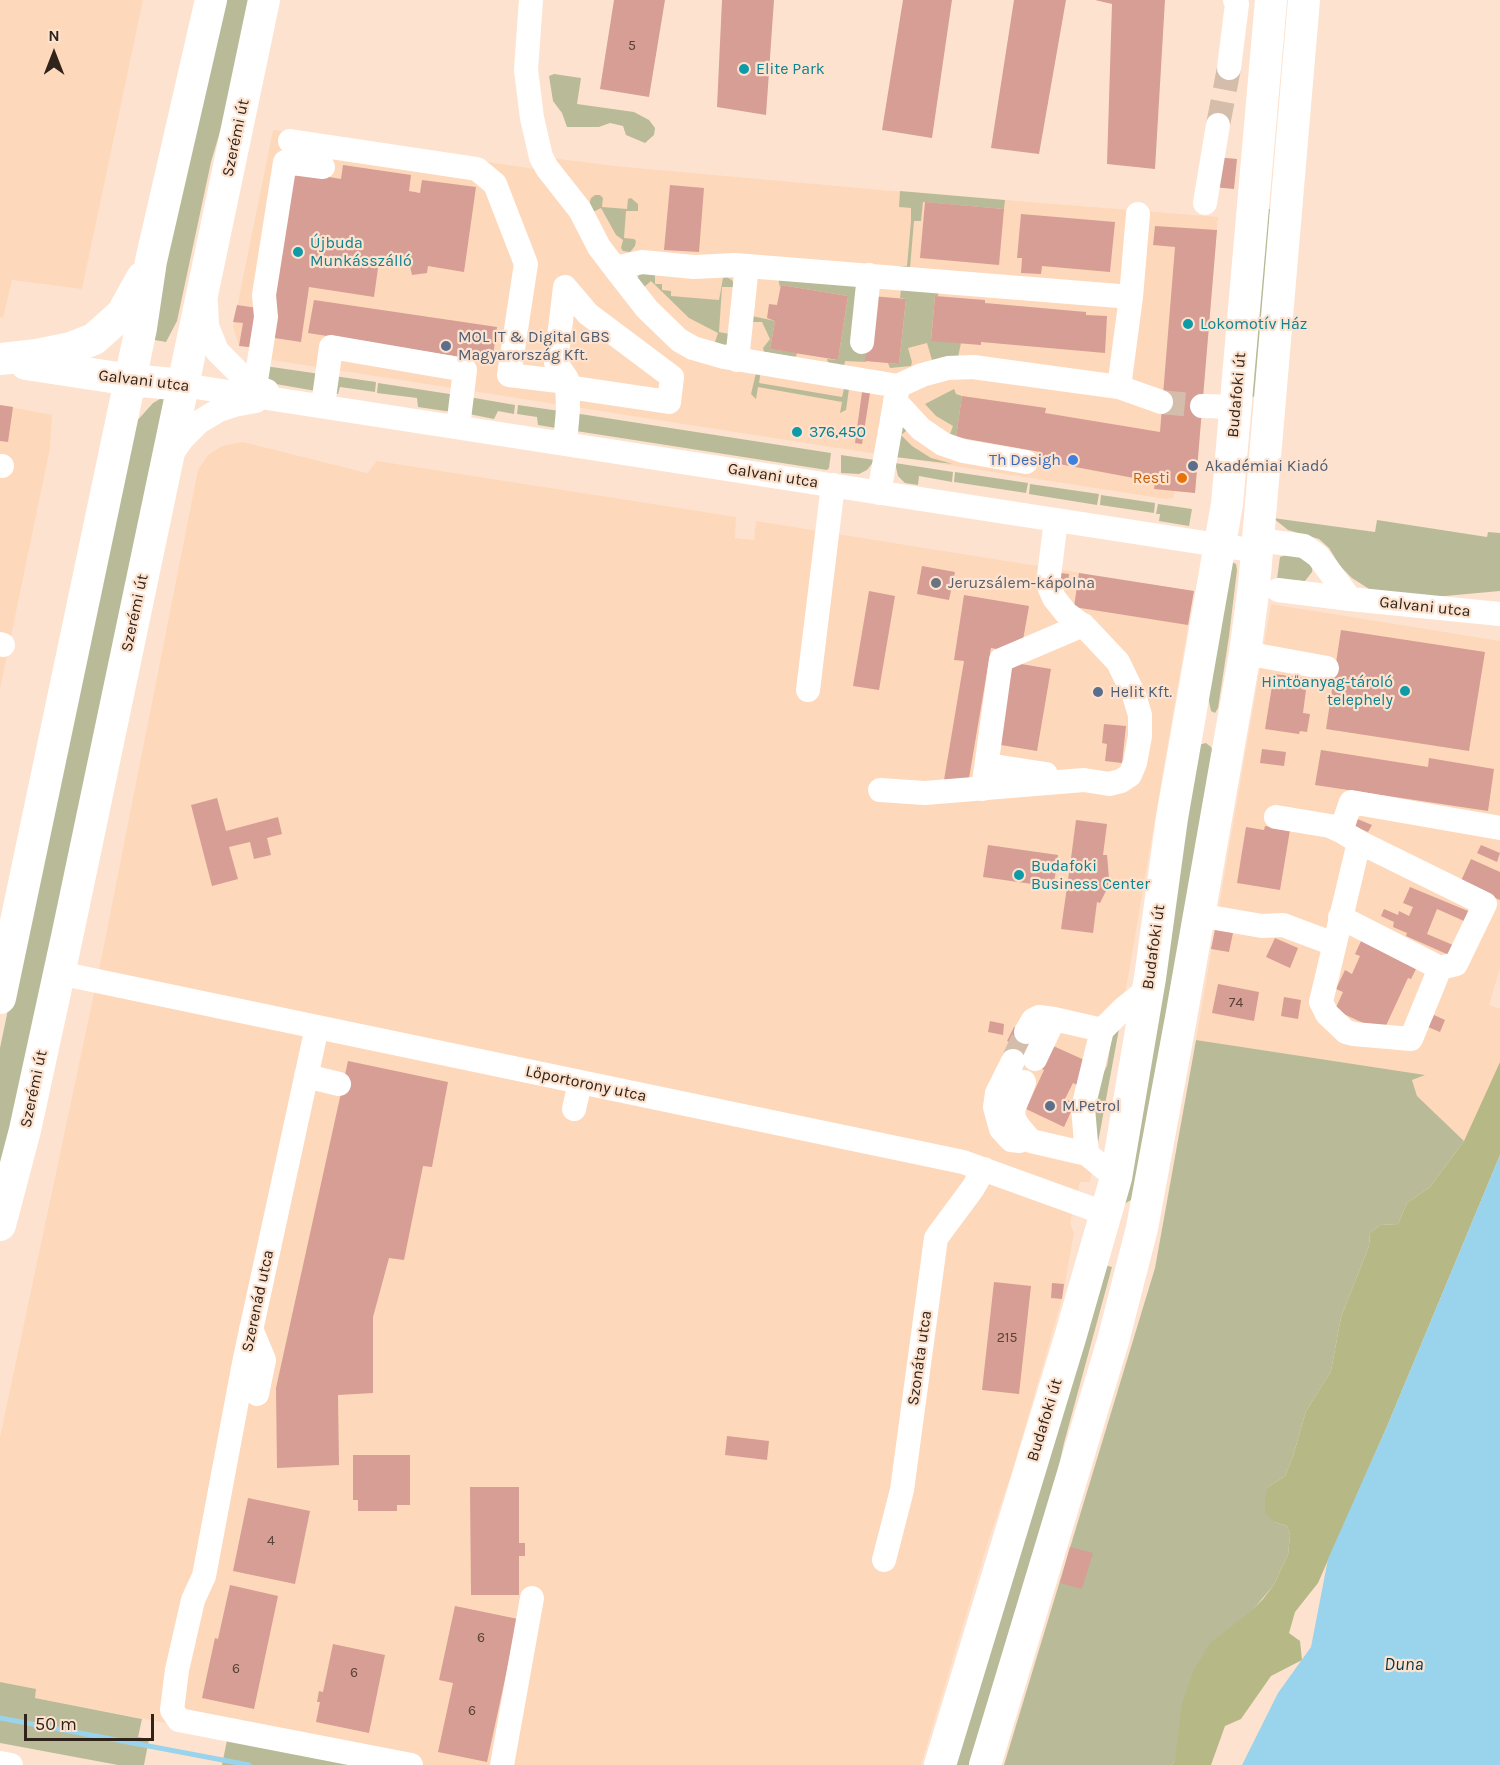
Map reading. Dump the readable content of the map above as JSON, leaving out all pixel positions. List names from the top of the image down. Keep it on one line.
{"streets":{"main road":["Szerémi út","Galvani utca","Budafoki út"],"street":["Lőportorony utca","Szerenád utca","Szonáta utca"]},"crossings":[["Szerémi út","Galvani utca"],["Szerémi út","Lőportorony utca"],["Galvani utca","Budafoki út"],["Budafoki út","Lőportorony utca"],["Lőportorony utca","Szerenád utca"],["Lőportorony utca","Szonáta utca"]],"water":["Duna"],"places":["Elite Park","Újbuda Munkásszálló","Lokomotív Ház","MOL IT & Digital GBS Magyarország Kft.","376,450","Th Desigh","Akadémiai Kiadó","Resti","Jeruzsálem-kápolna","Hintőanyag-tároló telephely","Helit Kft.","Budafoki Business Center","M.Petrol"],"house_numbers":["5","74","215","4","6","6","6","6"],"scale_bar":"50 m","north":"top"}
